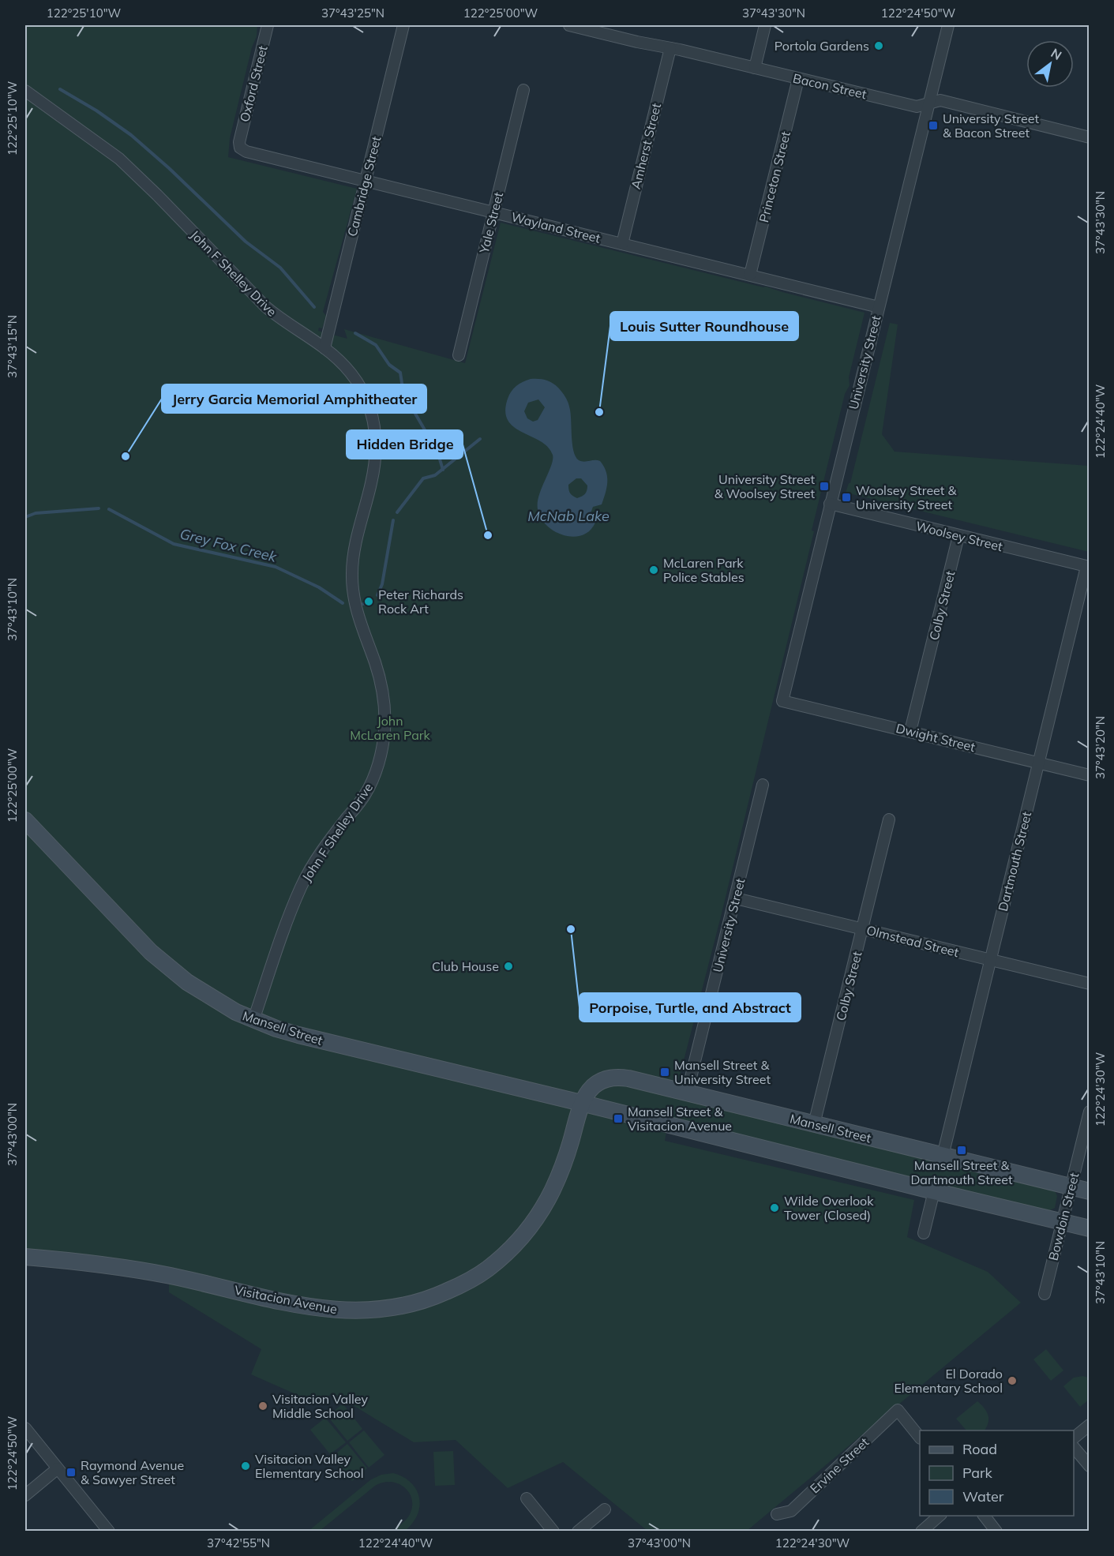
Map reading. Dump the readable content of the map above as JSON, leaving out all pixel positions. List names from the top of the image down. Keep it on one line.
{"streets":{"street":["Oxford Street","Bacon Street","Amherst Street","Princeton Street","Cambridge Street","Yale Street","Wayland Street","John F Shelley Drive","University Street","Woolsey Street","Colby Street","Dwight Street","Dartmouth Street","Olmstead Street","Mansell Street","Bowdoin Street","Visitacion Avenue","Ervine Street"]},"crossings":[["Oxford Street","Wayland Street"],["Bacon Street","Amherst Street"],["Bacon Street","Princeton Street"],["Bacon Street","University Street"],["Amherst Street","Wayland Street"],["Princeton Street","Wayland Street"],["Cambridge Street","Wayland Street"],["Cambridge Street","John F Shelley Drive"],["Yale Street","Wayland Street"],["Wayland Street","University Street"],["John F Shelley Drive","Mansell Street"],["University Street","Woolsey Street"],["University Street","Dwight Street"],["University Street","Olmstead Street"],["University Street","Mansell Street"],["Woolsey Street","Colby Street"],["Woolsey Street","Dartmouth Street"],["Colby Street","Dwight Street"],["Colby Street","Olmstead Street"],["Colby Street","Mansell Street"],["Dwight Street","Dartmouth Street"],["Dartmouth Street","Olmstead Street"],["Dartmouth Street","Mansell Street"],["Mansell Street","Bowdoin Street"],["Mansell Street","Visitacion Avenue"]],"water":["McNab Lake","Grey Fox Creek"],"parks":["John McLaren Park"],"places":{"other":["Portola Gardens","Louis Sutter Roundhouse","Jerry Garcia Memorial Amphitheater","Hidden Bridge","McLaren Park Police Stables","Peter Richards Rock Art","Porpoise, Turtle, and Abstract","Club House","Wilde Overlook Tower (Closed)","El Dorado Elementary School","Visitacion Valley Middle School","Visitacion Valley Elementary School"],"transit":["University Street & Bacon Street","University Street & Woolsey Street","Woolsey Street & University Street","Mansell Street & University Street","Mansell Street & Visitacion Avenue","Mansell Street & Dartmouth Street","Raymond Avenue & Sawyer Street"]},"legend":["Road","Park","Water"],"north":"top right","coordinates":["122°25'10\"W","37°43'25\"N","122°25'00\"W","37°43'30\"N","122°24'50\"W","37°43'15\"N","122°24'40\"W","37°43'10\"N","37°43'20\"N","122°24'30\"W","37°43'00\"N","37°42'55\"N"]}
